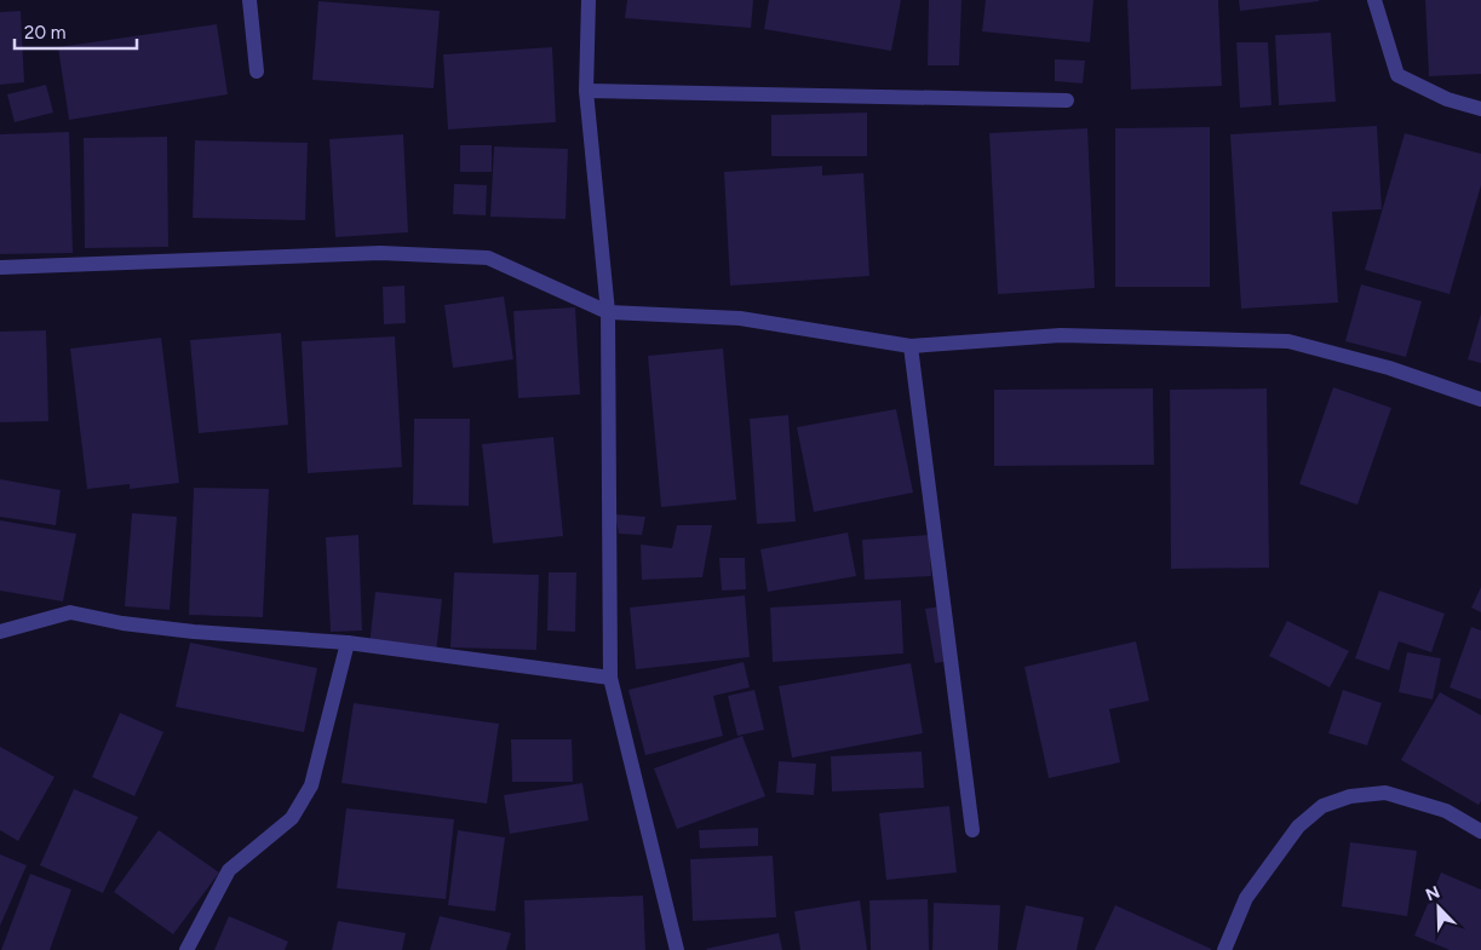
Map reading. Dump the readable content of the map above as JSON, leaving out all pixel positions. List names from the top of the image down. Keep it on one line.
{"scale_bar":"20 m","north":"top left"}
